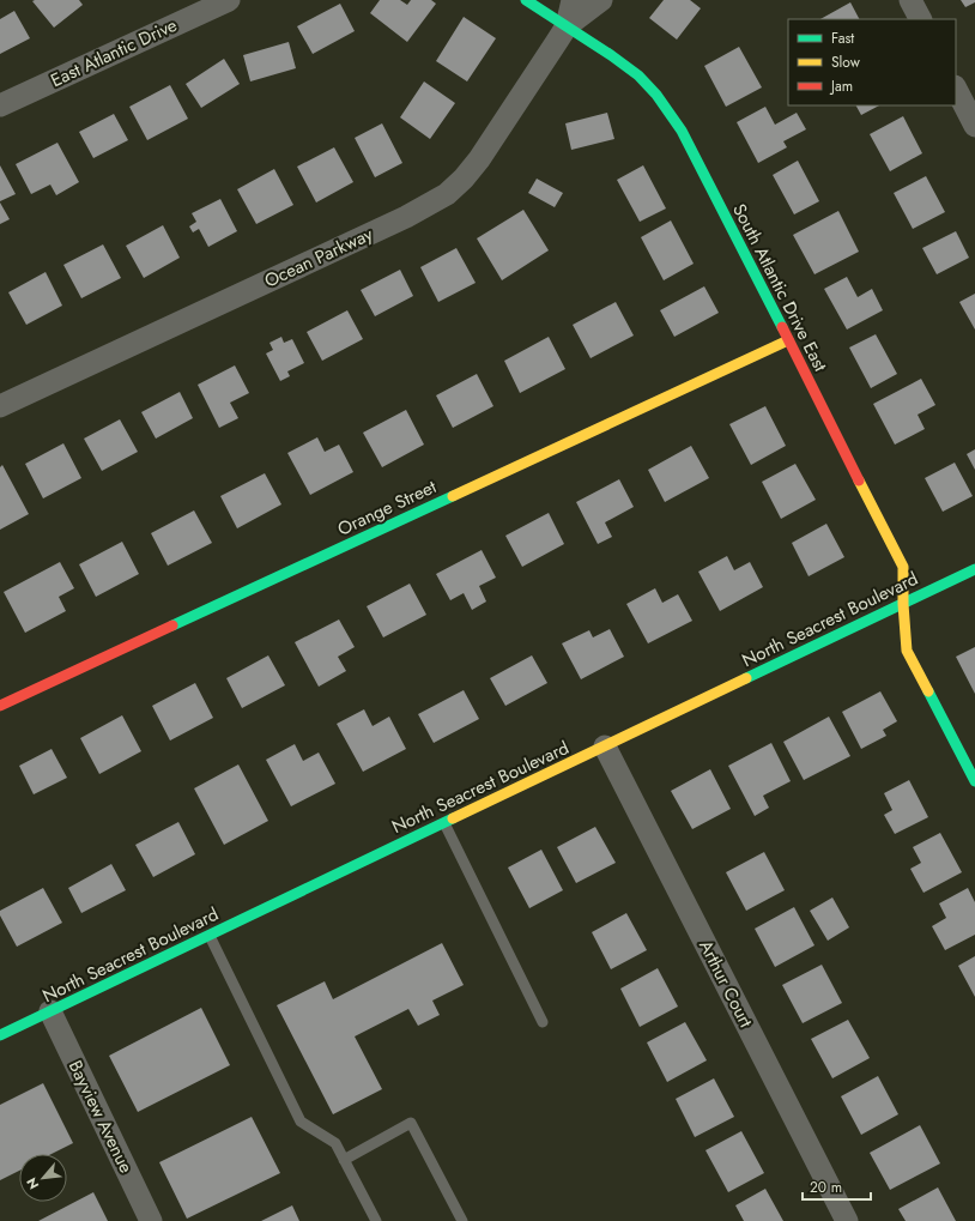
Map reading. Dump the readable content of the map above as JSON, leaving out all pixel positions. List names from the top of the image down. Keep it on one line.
{"streets":{"street":["East Atlantic Drive","Ocean Parkway","South Atlantic Drive East","Orange Street","North Seacrest Boulevard","Arthur Court","Bayview Avenue"]},"crossings":[["Ocean Parkway","South Atlantic Drive East"],["South Atlantic Drive East","Orange Street"],["South Atlantic Drive East","North Seacrest Boulevard"],["North Seacrest Boulevard","Arthur Court"],["North Seacrest Boulevard","Bayview Avenue"]],"legend":["Fast","Slow","Jam"],"scale_bar":"20 m","north":"bottom left"}
